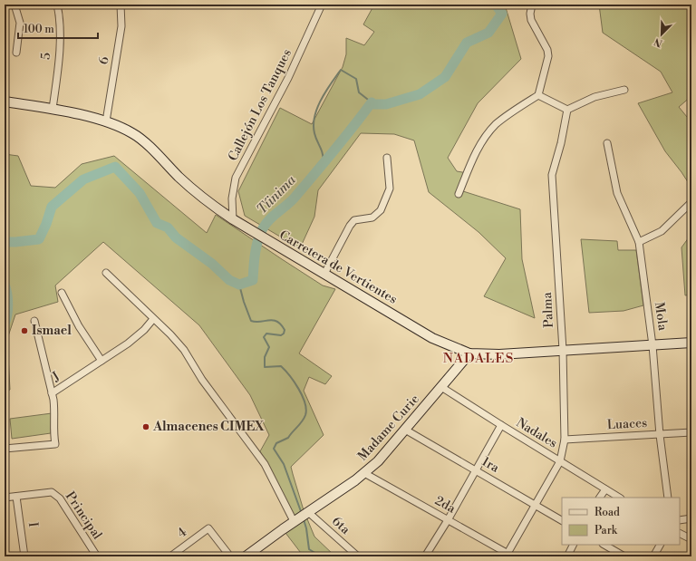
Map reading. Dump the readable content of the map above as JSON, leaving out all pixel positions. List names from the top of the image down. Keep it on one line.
{"streets":{"main road":["Carretera de Vertientes","Madame Curie"],"street":["5","6","Callejón Los Tanques","Palma","Mola","J","Luaces","Nadales","1ra","2da","Principal","I","6ta","4"]},"crossings":[["5","Carretera de Vertientes"],["6","Carretera de Vertientes"],["Callejón Los Tanques","Carretera de Vertientes"],["Carretera de Vertientes","Palma"],["Carretera de Vertientes","Mola"],["Carretera de Vertientes","Madame Curie"],["Palma","Luaces"],["Palma","Nadales"],["Palma","1ra"],["Palma","2da"],["Mola","Luaces"],["Madame Curie","Nadales"],["Madame Curie","1ra"],["Madame Curie","2da"],["Madame Curie","6ta"],["Principal","I"]],"districts":["NADALES"],"water":["Tíinima"],"places":["Ismael","Almacenes CIMEX"],"legend":["Road","Park"],"scale_bar":"100 m","north":"bottom left"}
